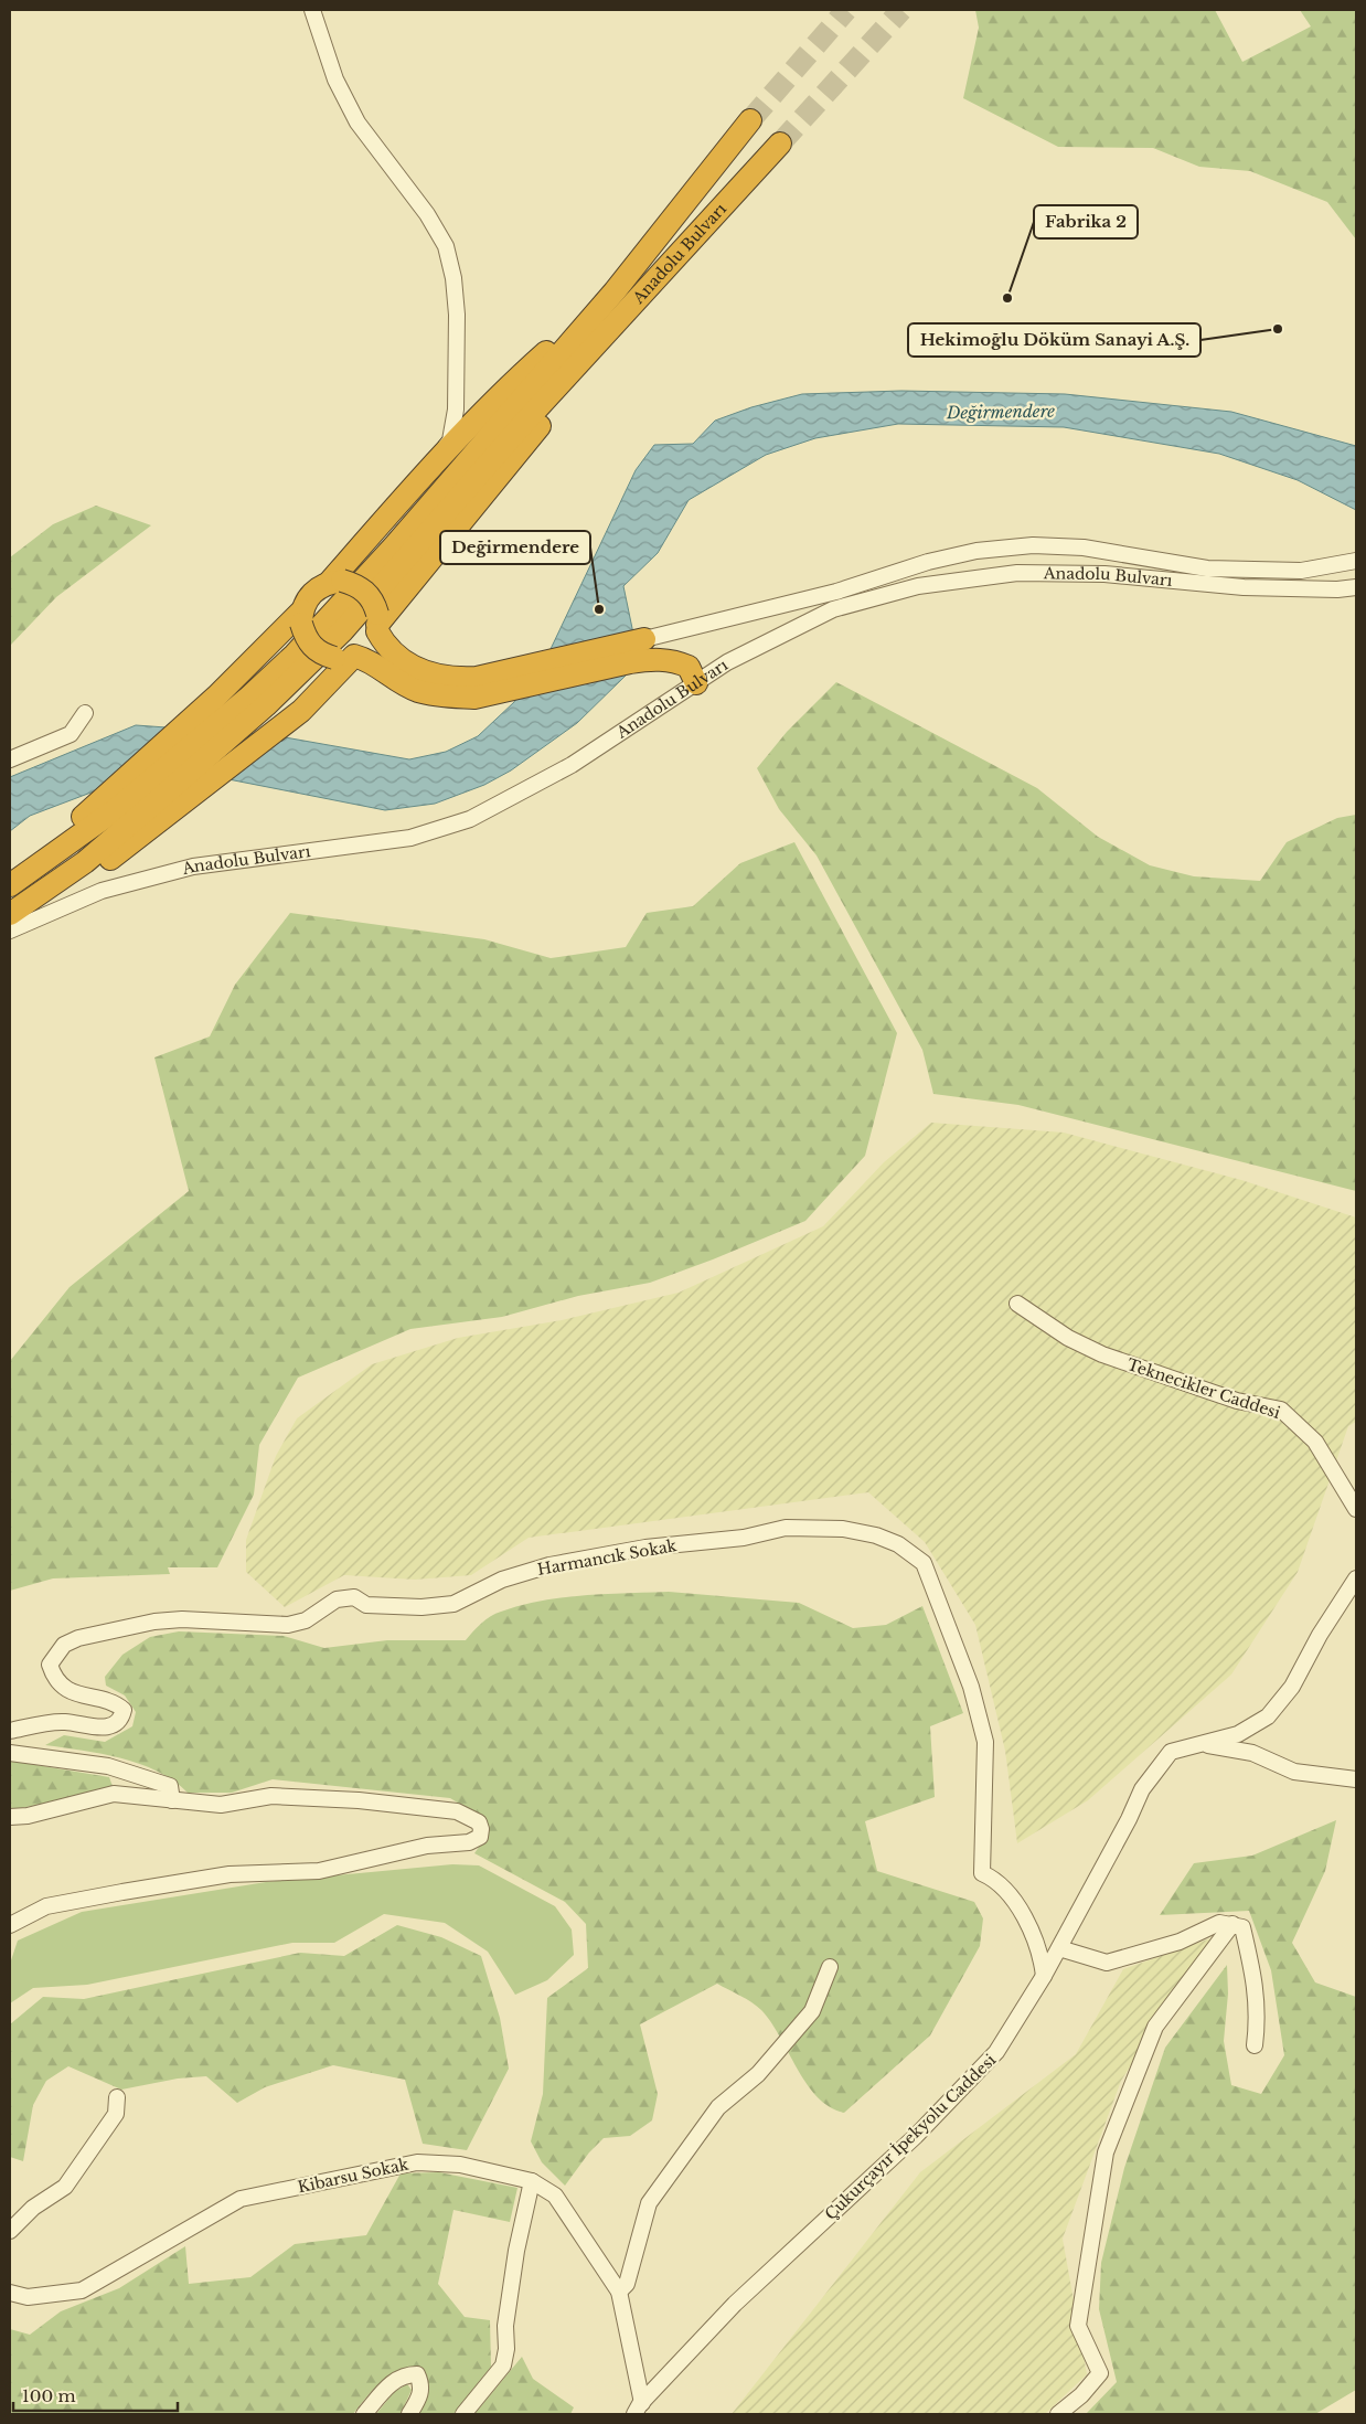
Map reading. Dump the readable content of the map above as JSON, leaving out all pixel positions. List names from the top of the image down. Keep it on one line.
{"streets":{"highway":["Anadolu Bulvarı"],"street":["Teknecikler Caddesi","Harmancık Sokak","Çukurçayır İpekyolu Caddesi","Kibarsu Sokak"]},"crossings":[["Harmancık Sokak","Çukurçayır İpekyolu Caddesi"],["Çukurçayır İpekyolu Caddesi","Kibarsu Sokak"]],"water":["Değirmendere"],"places":["Fabrika 2","Hekimoğlu Döküm Sanayi A.Ş.","Değirmendere"],"scale_bar":"100 m"}
